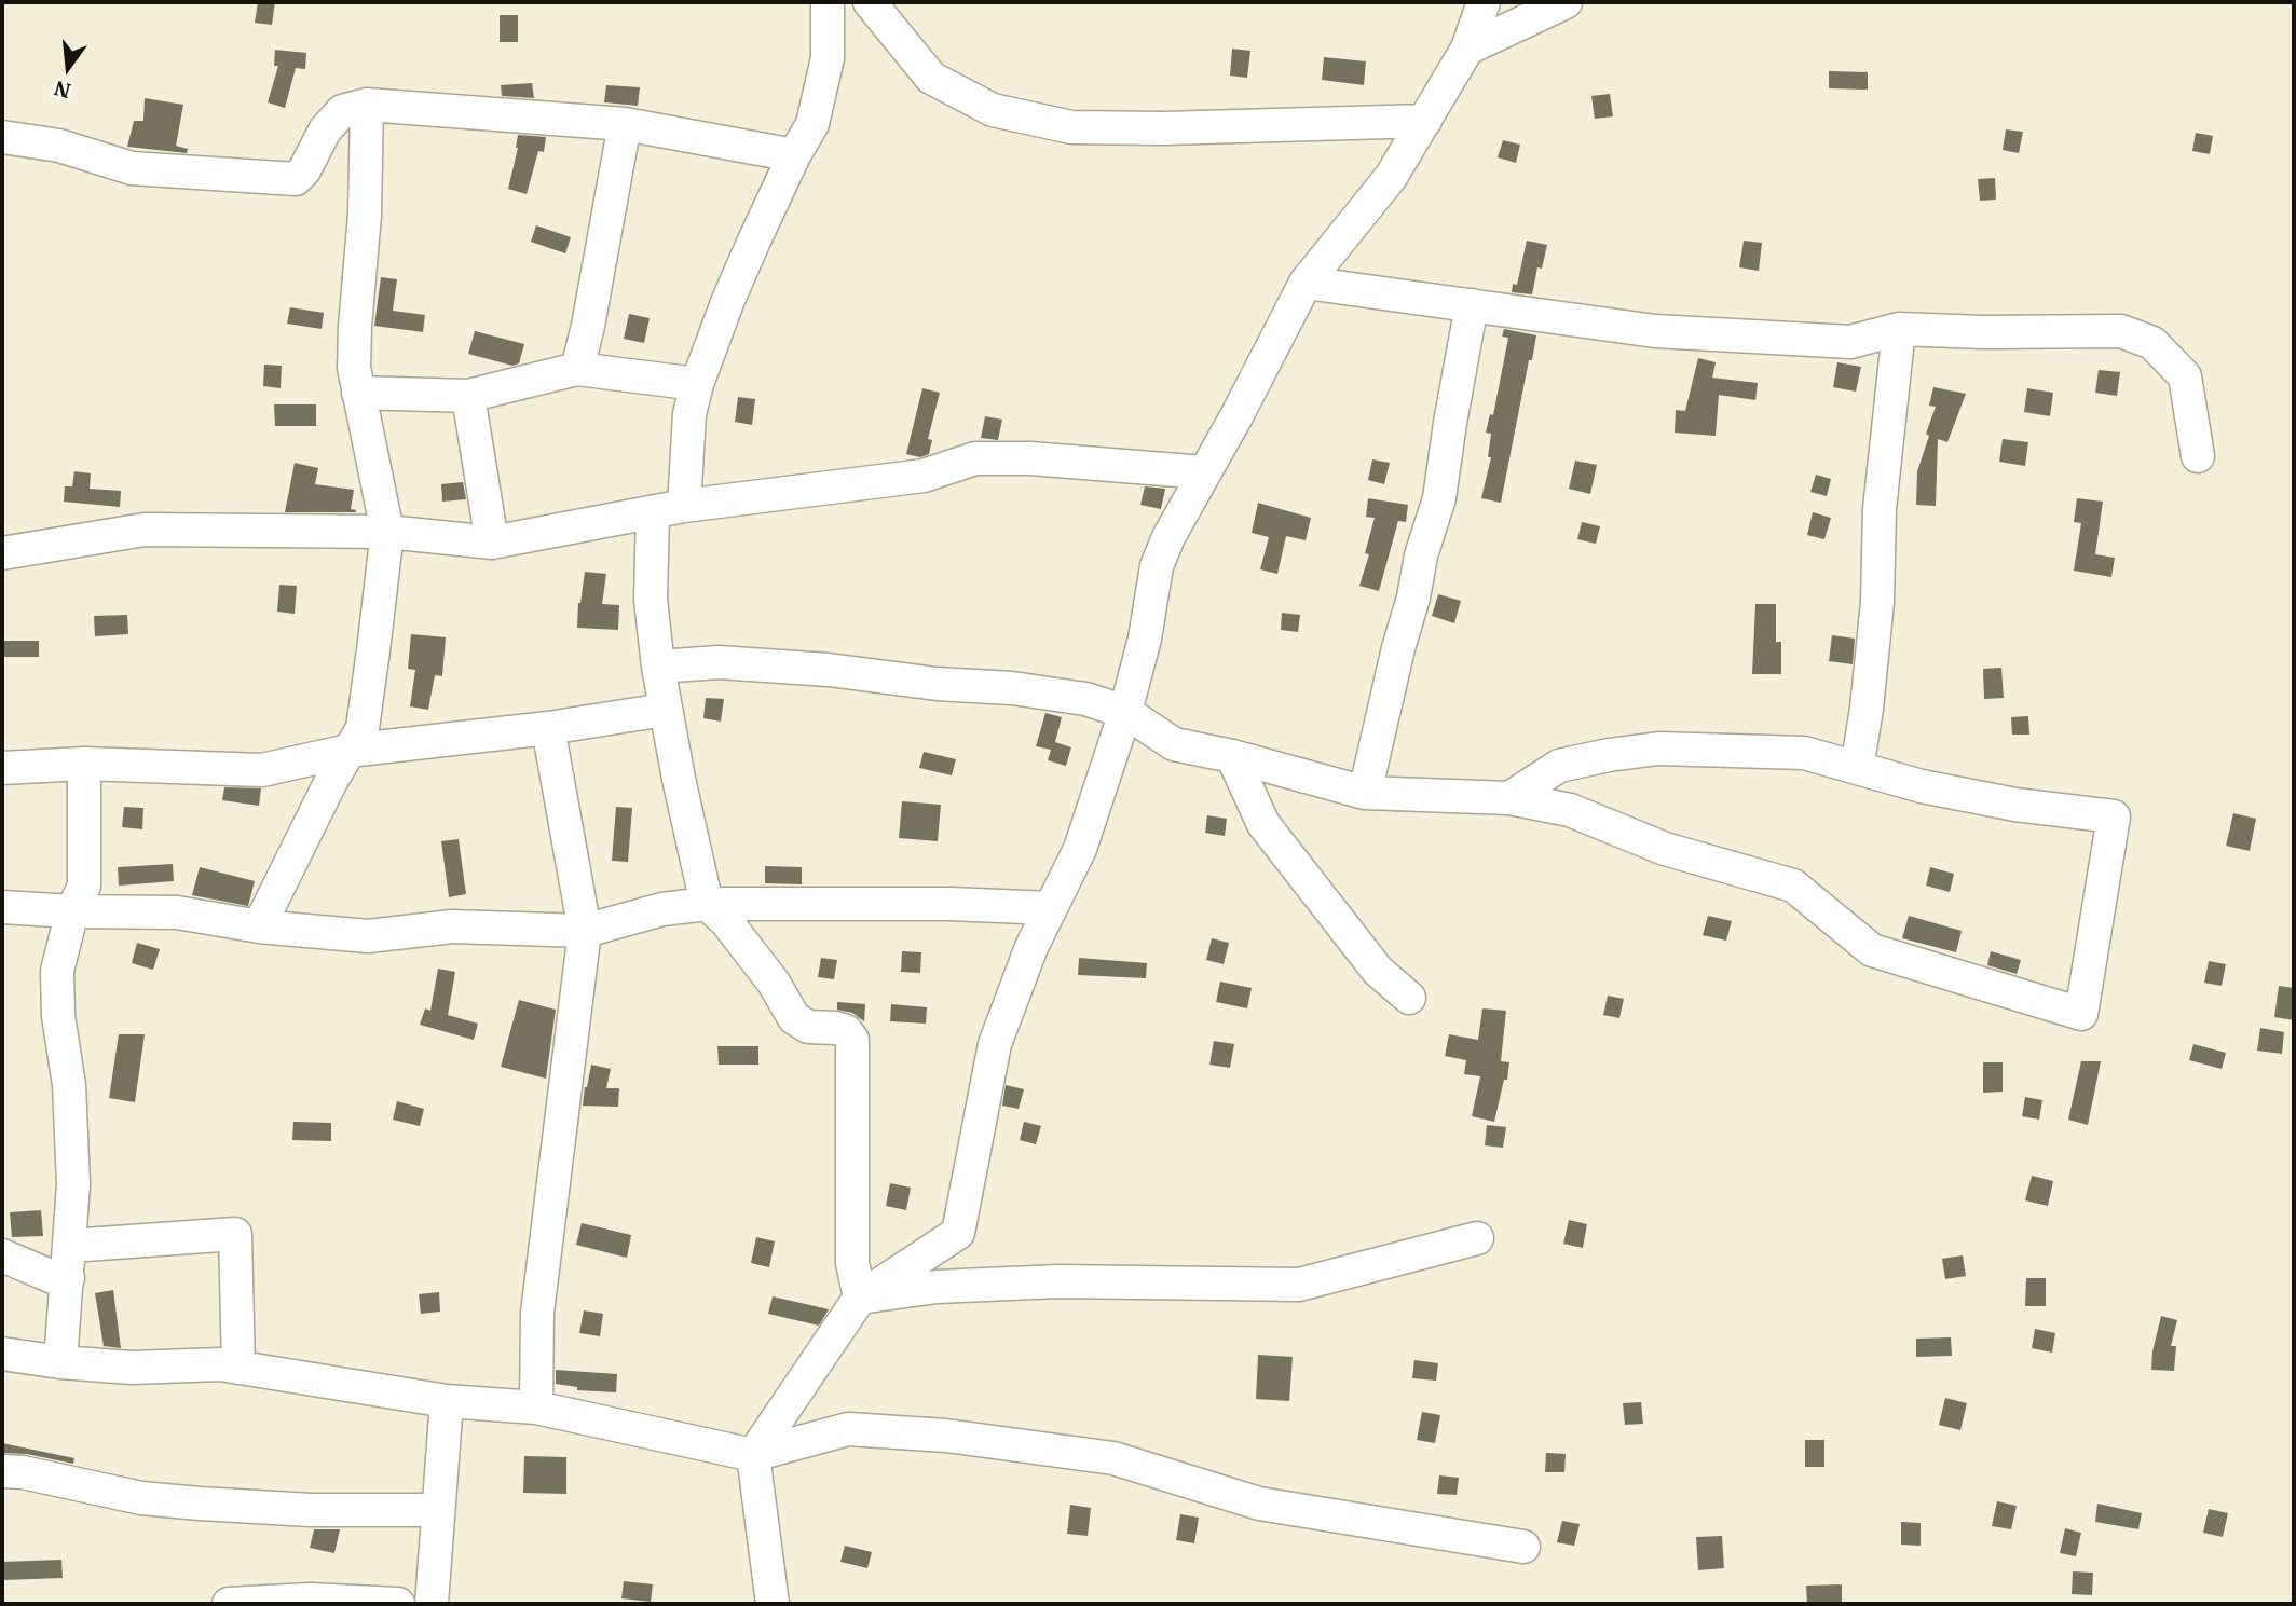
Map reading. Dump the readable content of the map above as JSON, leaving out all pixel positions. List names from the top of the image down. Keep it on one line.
{"north":"bottom"}
